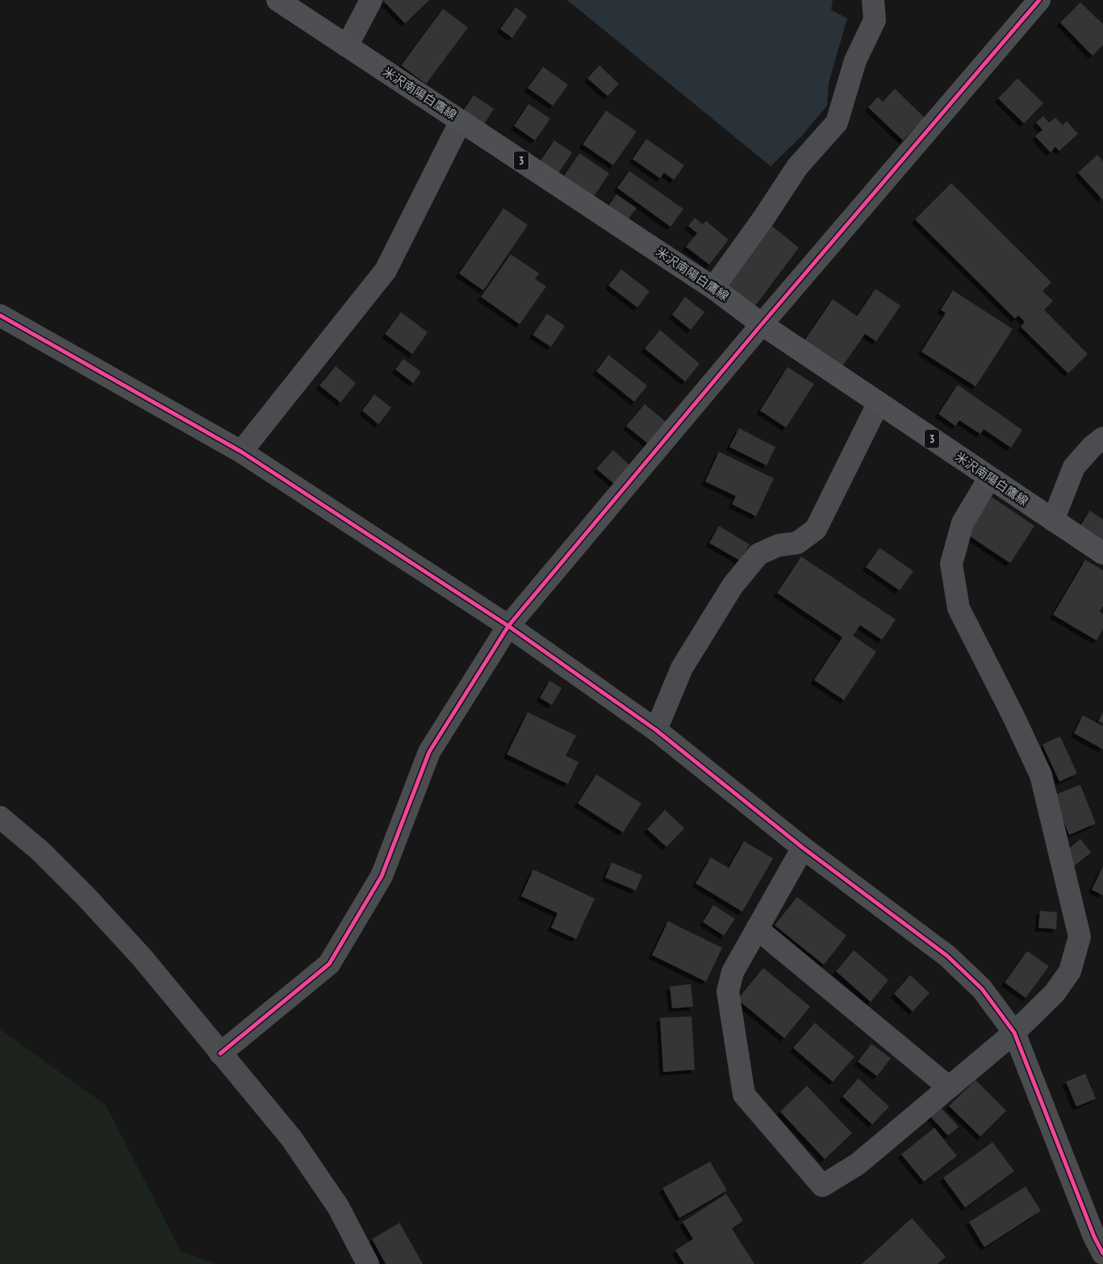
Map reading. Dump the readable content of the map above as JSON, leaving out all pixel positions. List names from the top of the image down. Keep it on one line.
{"streets":{"main road":["米沢南陽白鷹線","3"]}}
